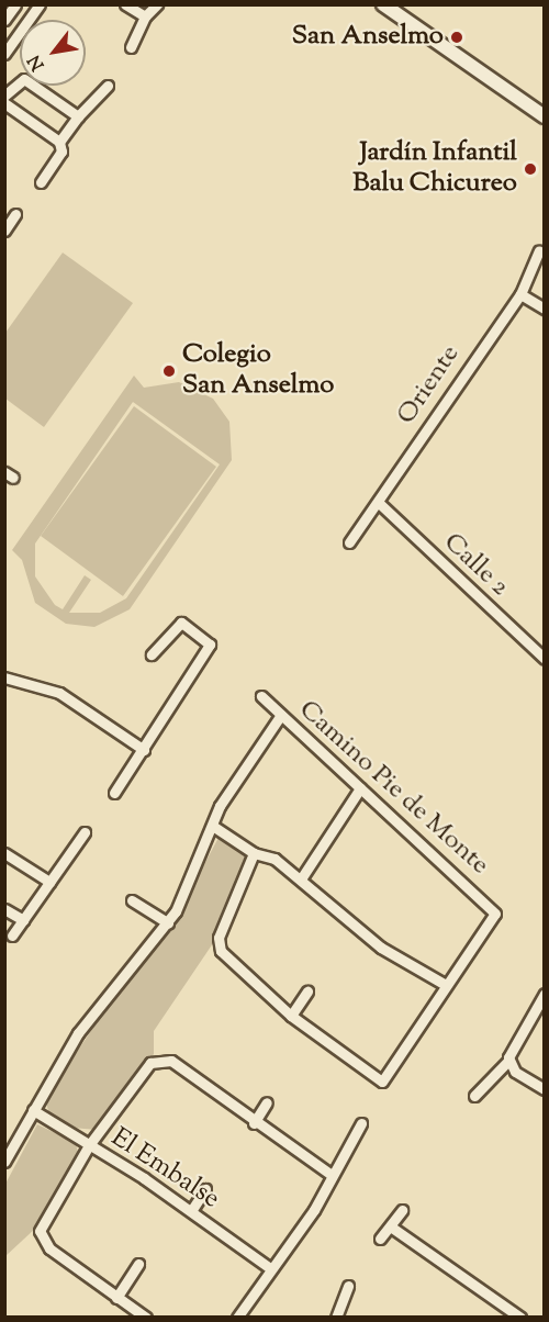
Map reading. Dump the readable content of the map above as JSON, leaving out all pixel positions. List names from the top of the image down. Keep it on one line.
{"streets":{"street":["Oriente","Calle 2","Camino Pie de Monte","El Embalse"]},"crossings":[["Oriente","Calle 2"]],"places":["San Anselmo","Jardín Infantil Balu Chicureo","Colegio San Anselmo"],"north":"bottom left"}
